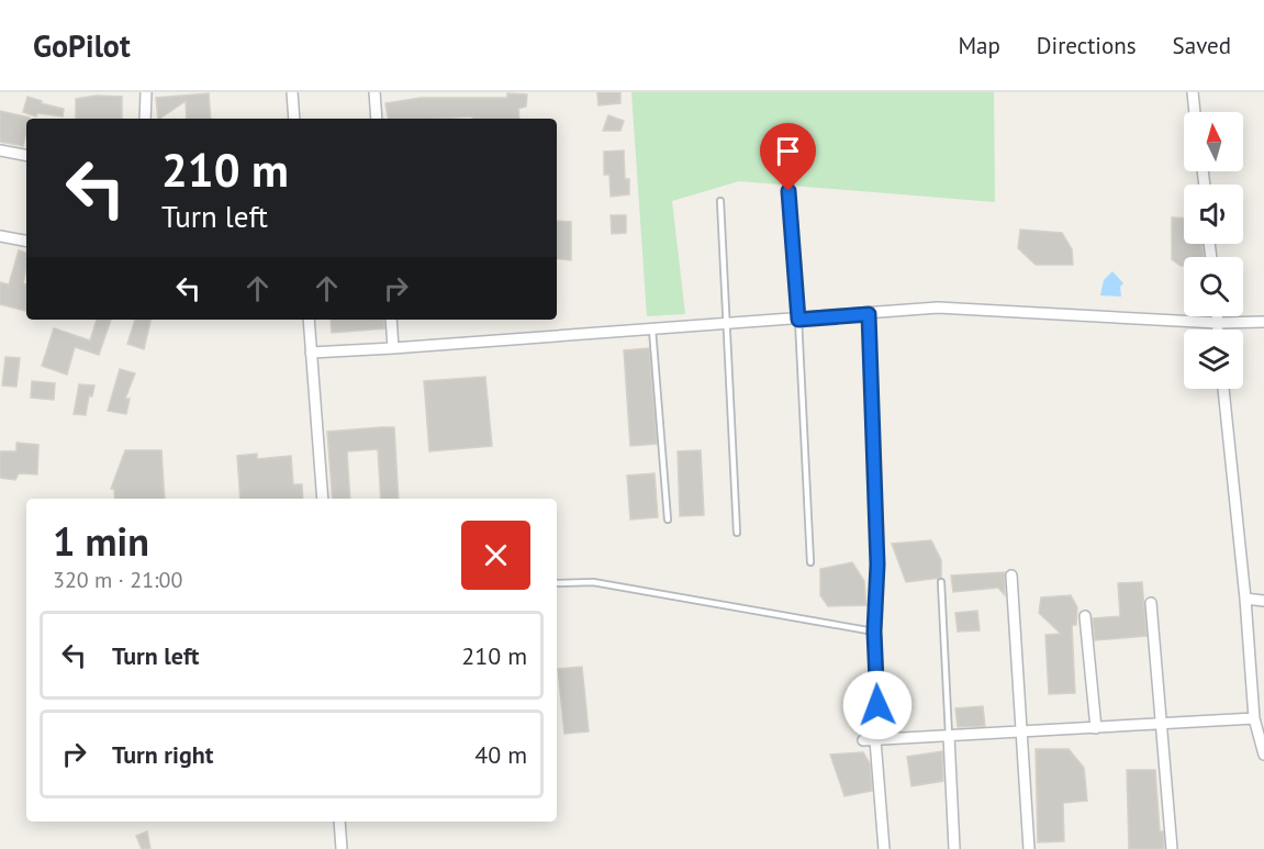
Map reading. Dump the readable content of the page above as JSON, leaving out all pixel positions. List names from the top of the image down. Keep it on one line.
{"north":"top","page":{"header":"GoPilot","nav":["Map","Directions","Saved"],"turn":["210 m","Turn left"],"heading":["1 min","320 m · 21:00"],"list":[{"name":"Turn left","value":"210 m"},{"name":"Turn right","value":"40 m"}]}}
